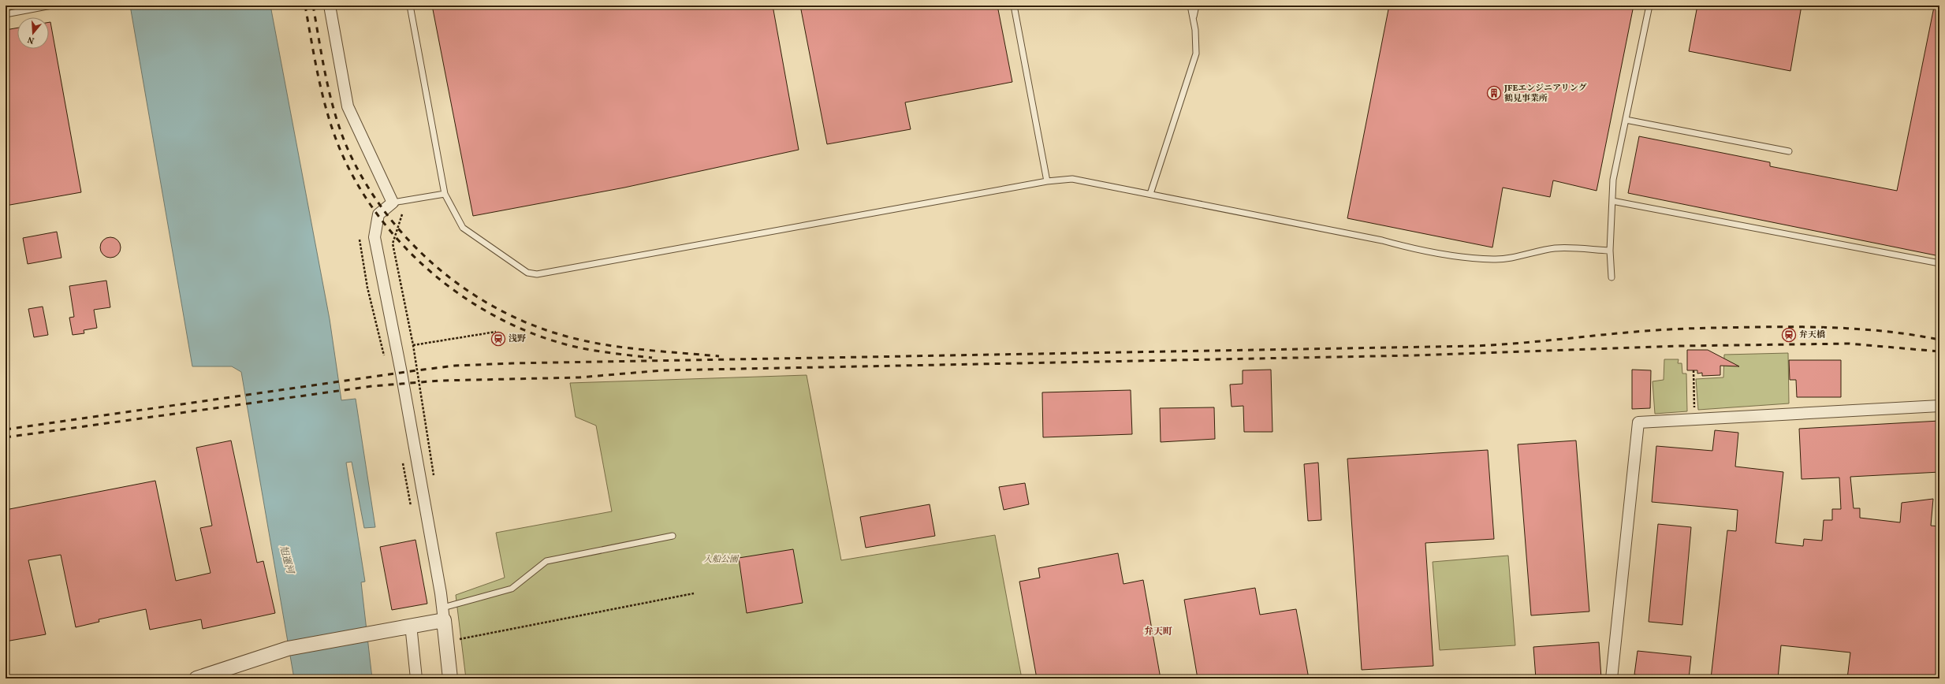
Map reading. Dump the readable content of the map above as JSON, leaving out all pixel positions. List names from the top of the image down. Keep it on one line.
{"districts":["弁天町"],"water":["旭運河"],"parks":["入船公園"],"places":{"building":["JFEエンジニアリング 鶴見事業所"],"station":["弁天橋","浅野"]},"north":"bottom"}
